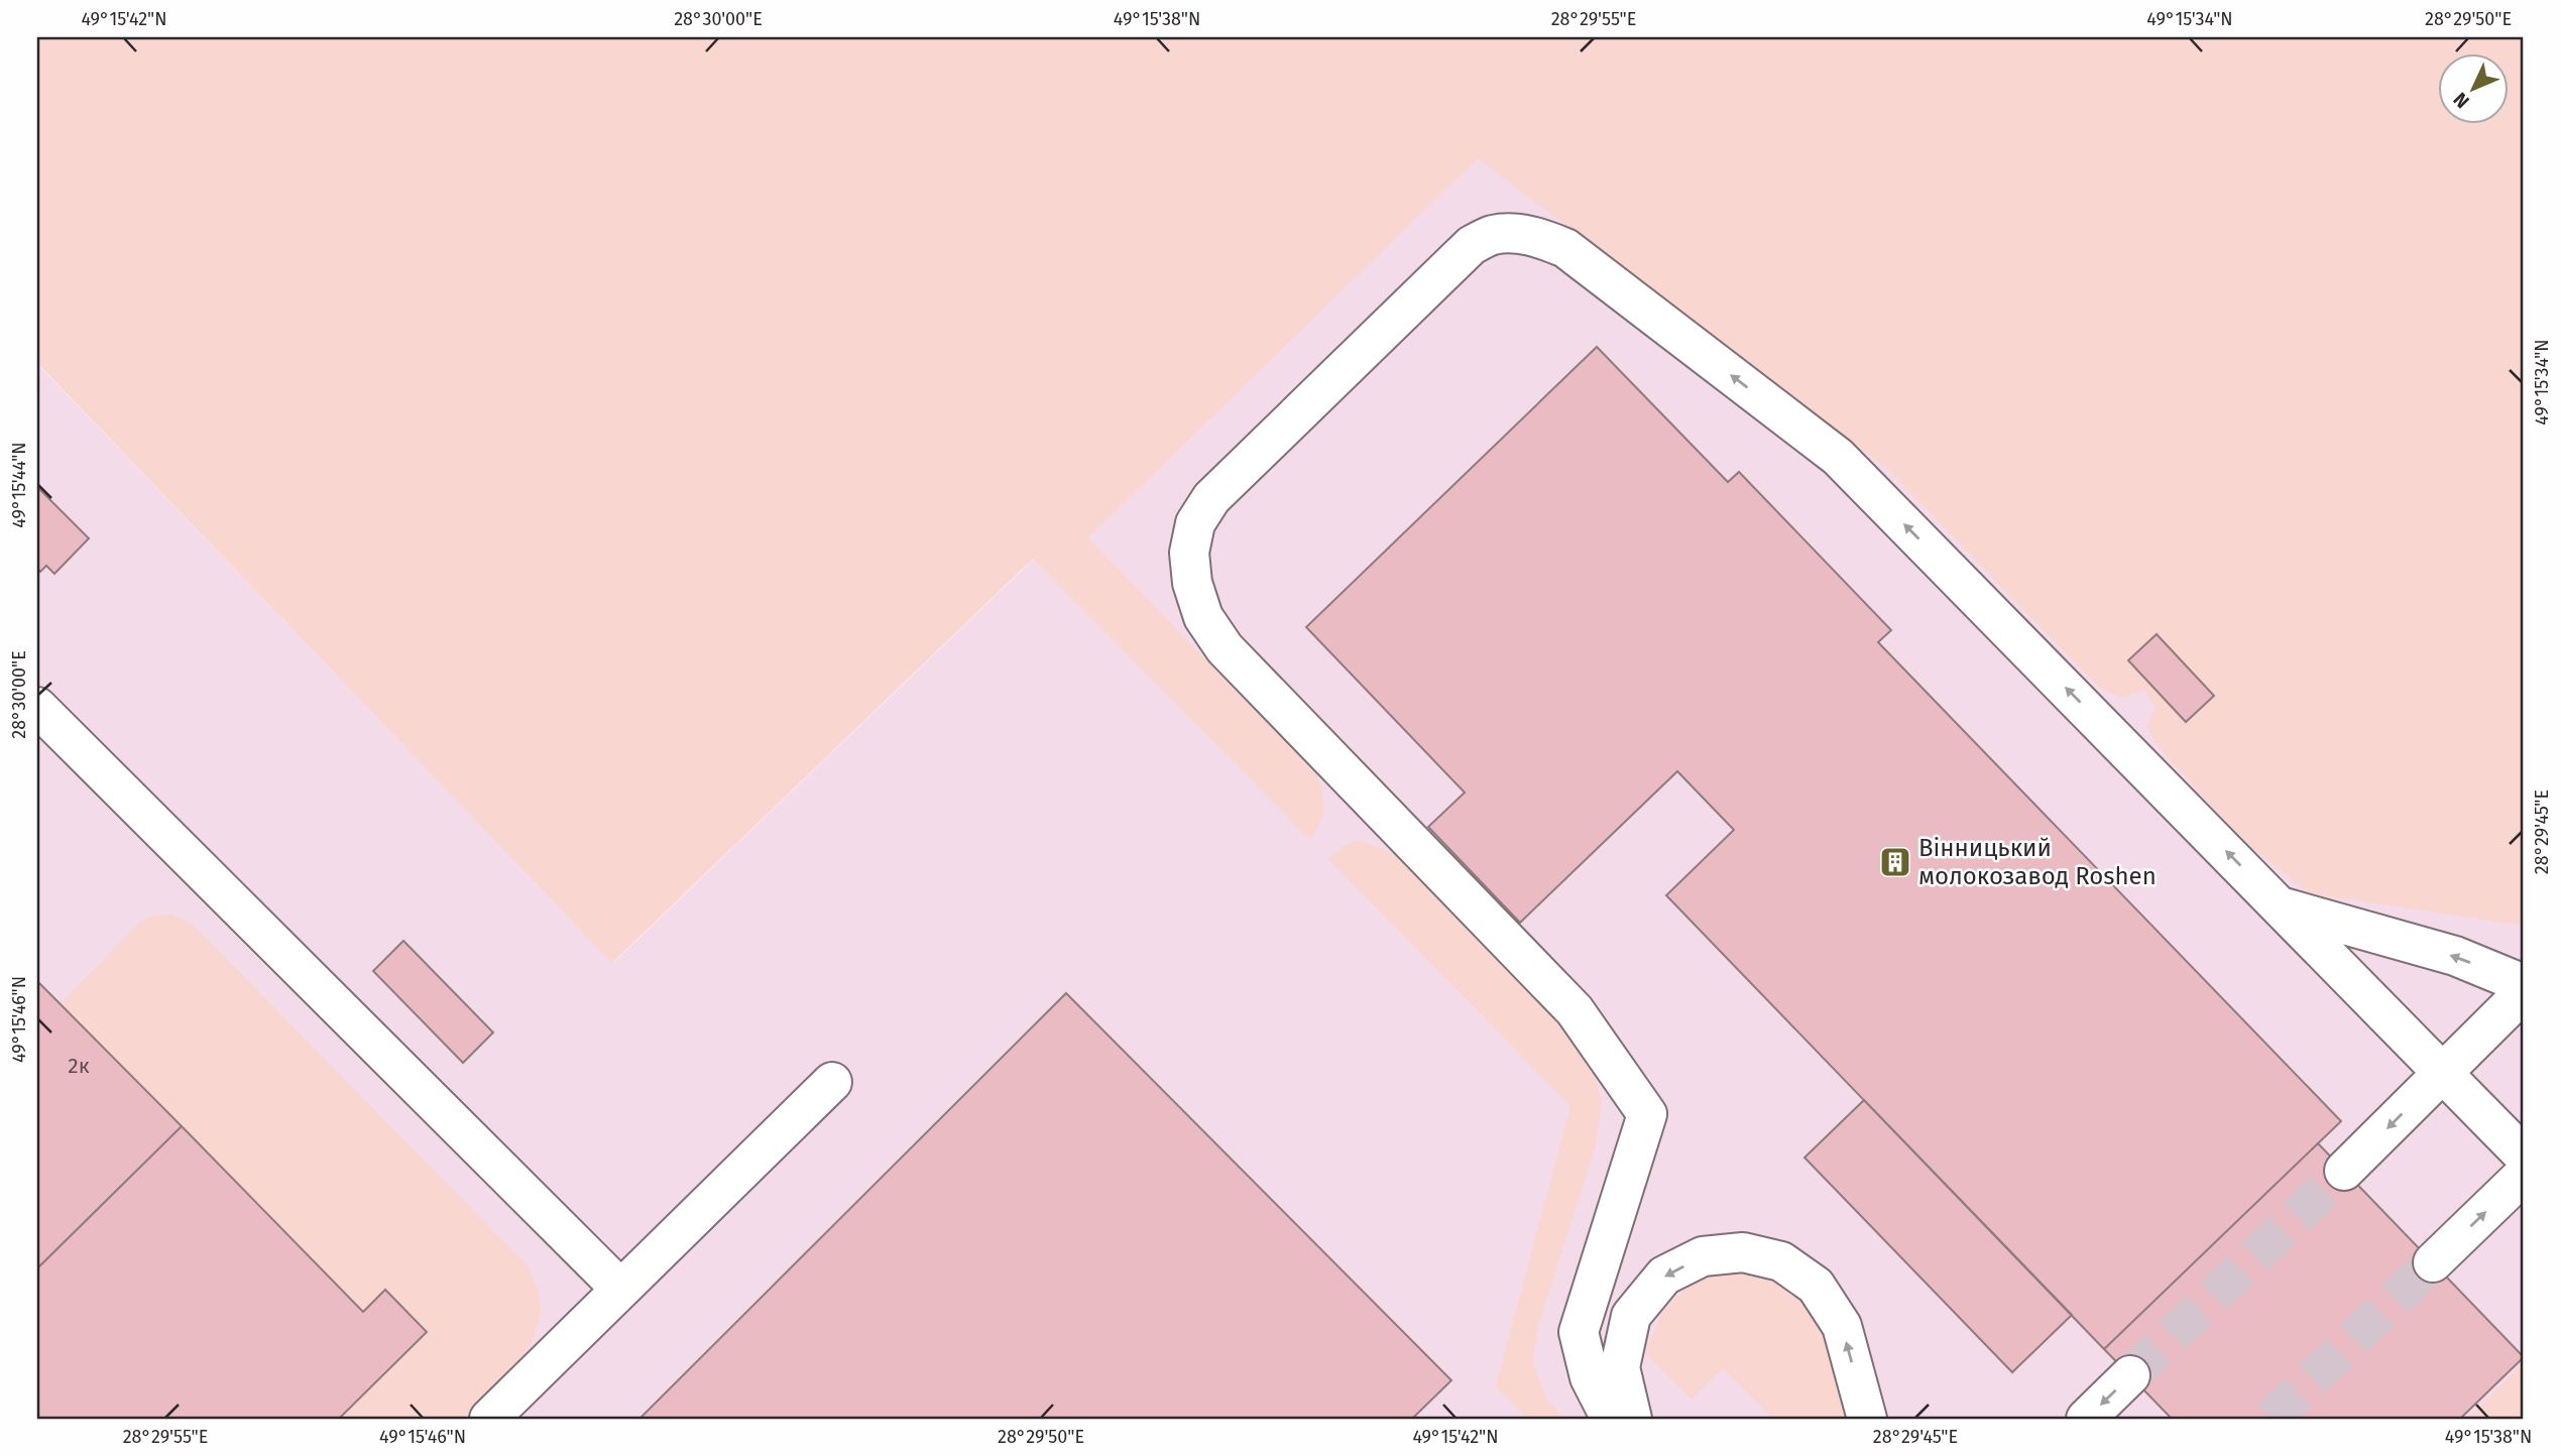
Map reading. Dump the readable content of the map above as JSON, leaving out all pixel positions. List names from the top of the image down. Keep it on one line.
{"places":{"building":["Вінницький молокозавод Roshen"]},"house_numbers":["2к"],"north":"bottom left","coordinates":["49°15'42\"N","28°30'00\"E","49°15'38\"N","28°29'55\"E","49°15'34\"N","28°29'50\"E","49°15'44\"N","28°29'45\"E","49°15'46\"N"]}
